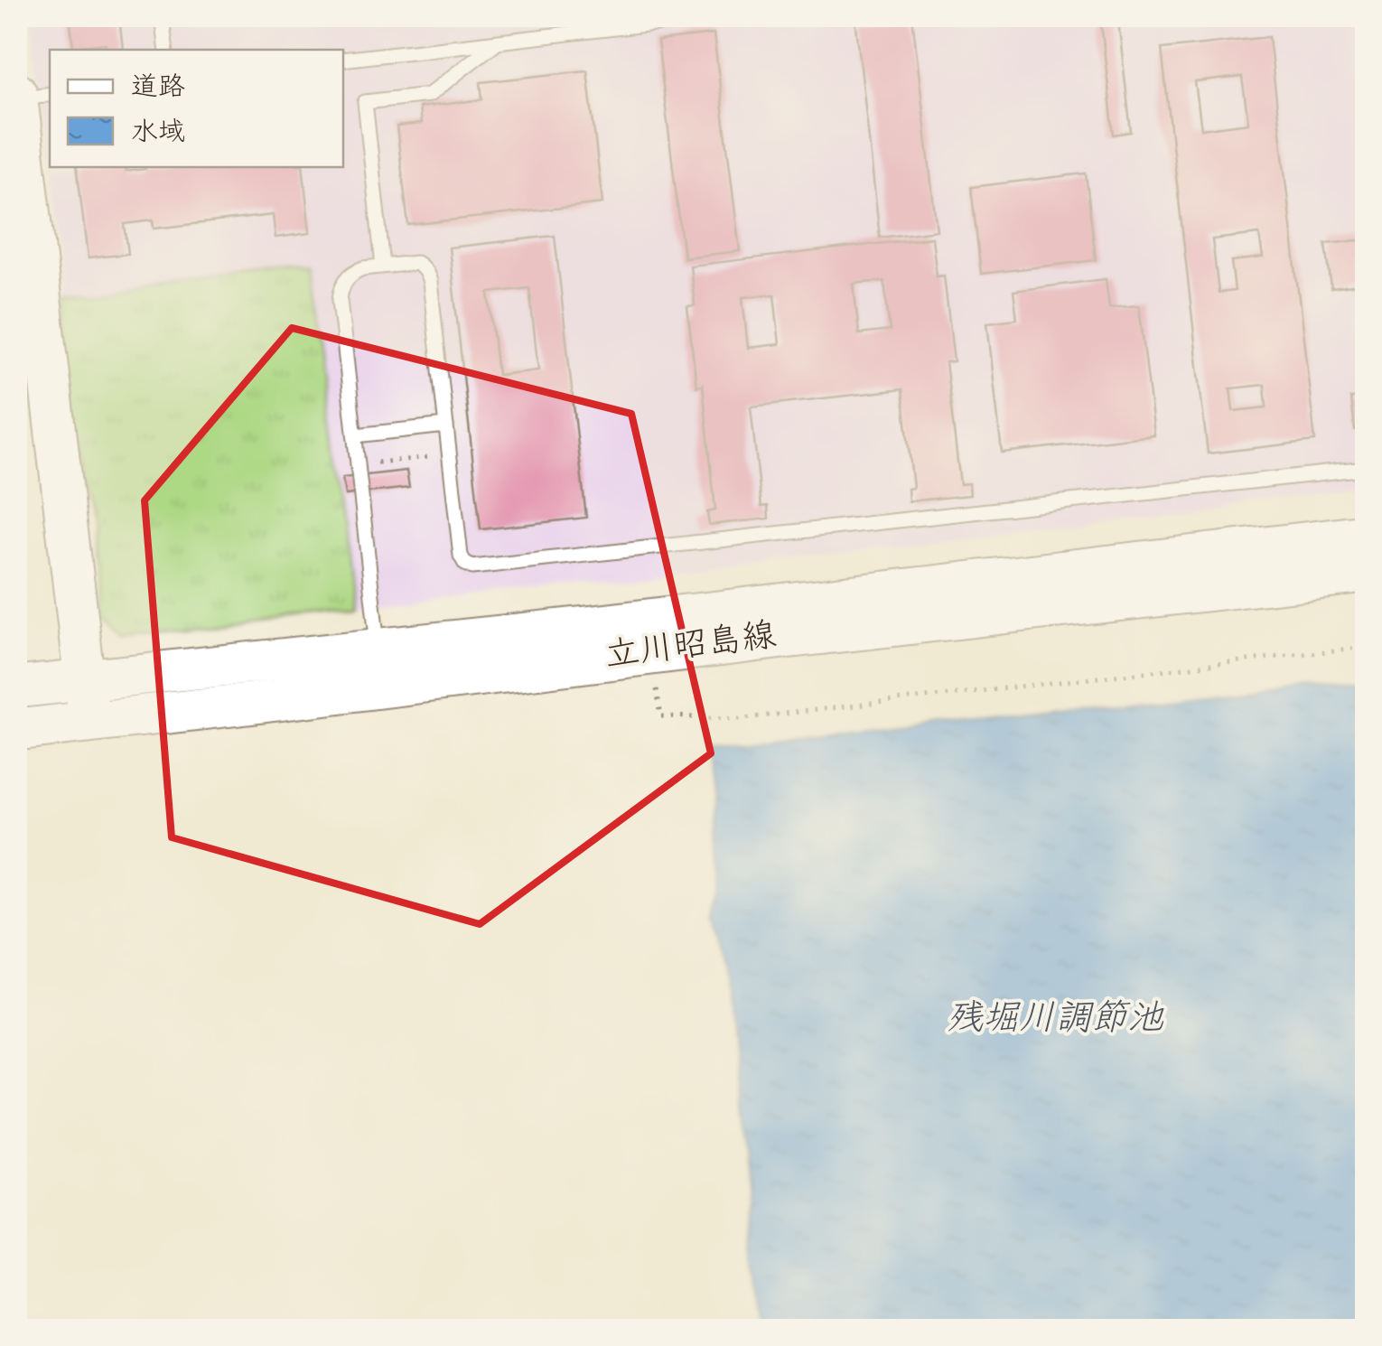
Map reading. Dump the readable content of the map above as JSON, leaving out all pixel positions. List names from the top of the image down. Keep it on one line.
{"streets":{"main road":["立川昭島線"]},"water":["残堀川調節池"],"legend":["道路","水域"]}
